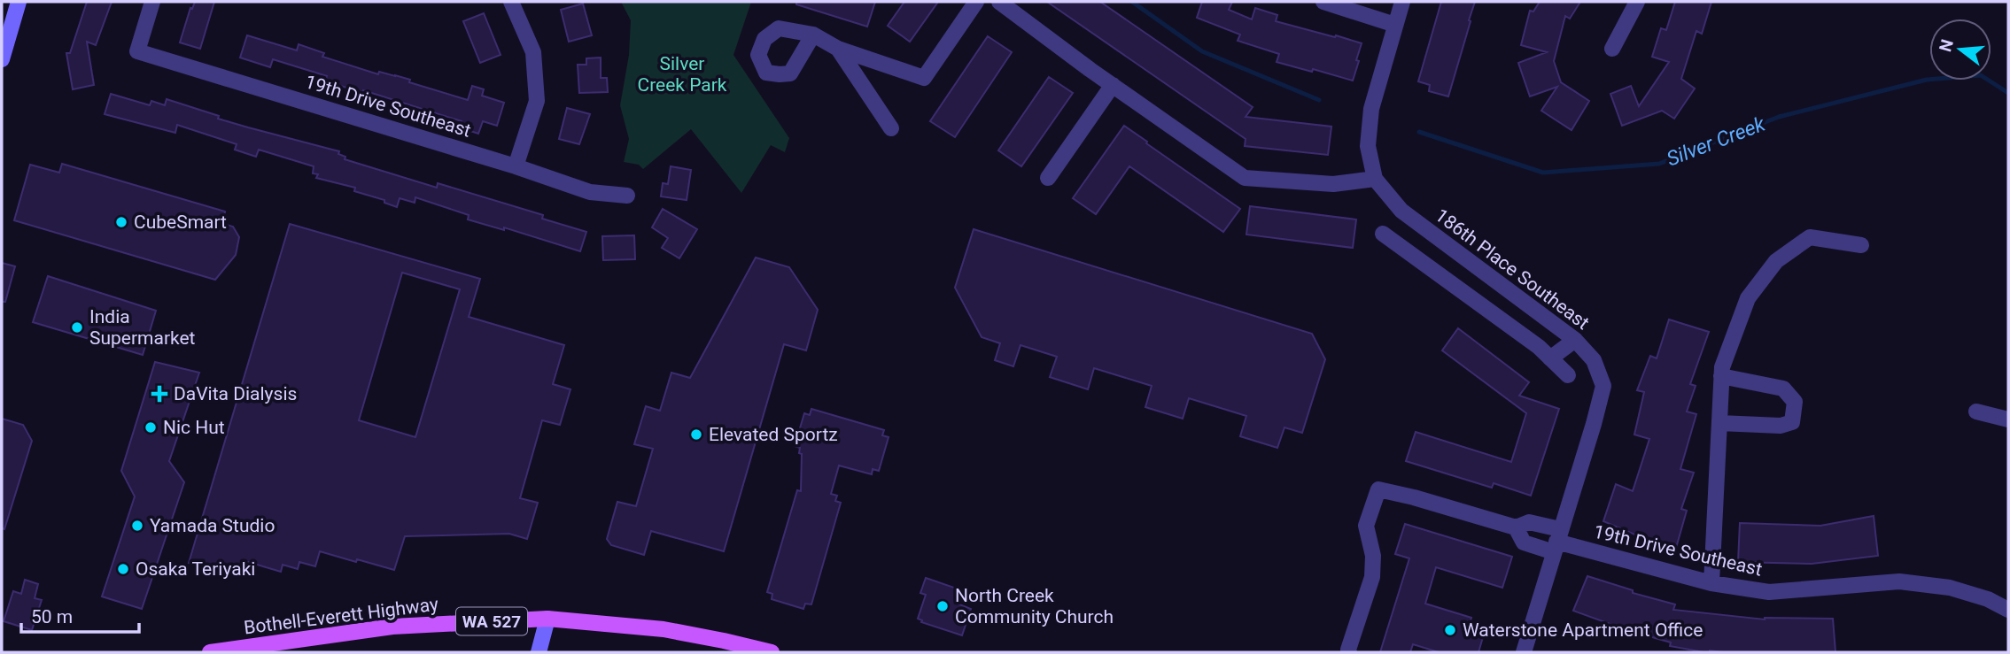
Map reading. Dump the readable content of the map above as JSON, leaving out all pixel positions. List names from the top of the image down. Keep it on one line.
{"streets":{"main road":["Bothell-Everett Highway","WA 527"],"street":["19th Drive Southeast","186th Place Southeast"]},"crossings":[["19th Drive Southeast","186th Place Southeast"]],"water":["Silver Creek"],"parks":["Silver Creek Park"],"places":{"other":["CubeSmart","India Supermarket","Nic Hut","Elevated Sportz","Yamada Studio","Osaka Teriyaki","North Creek Community Church","Waterstone Apartment Office"],"health":["DaVita Dialysis"]},"scale_bar":"50 m","north":"left"}
